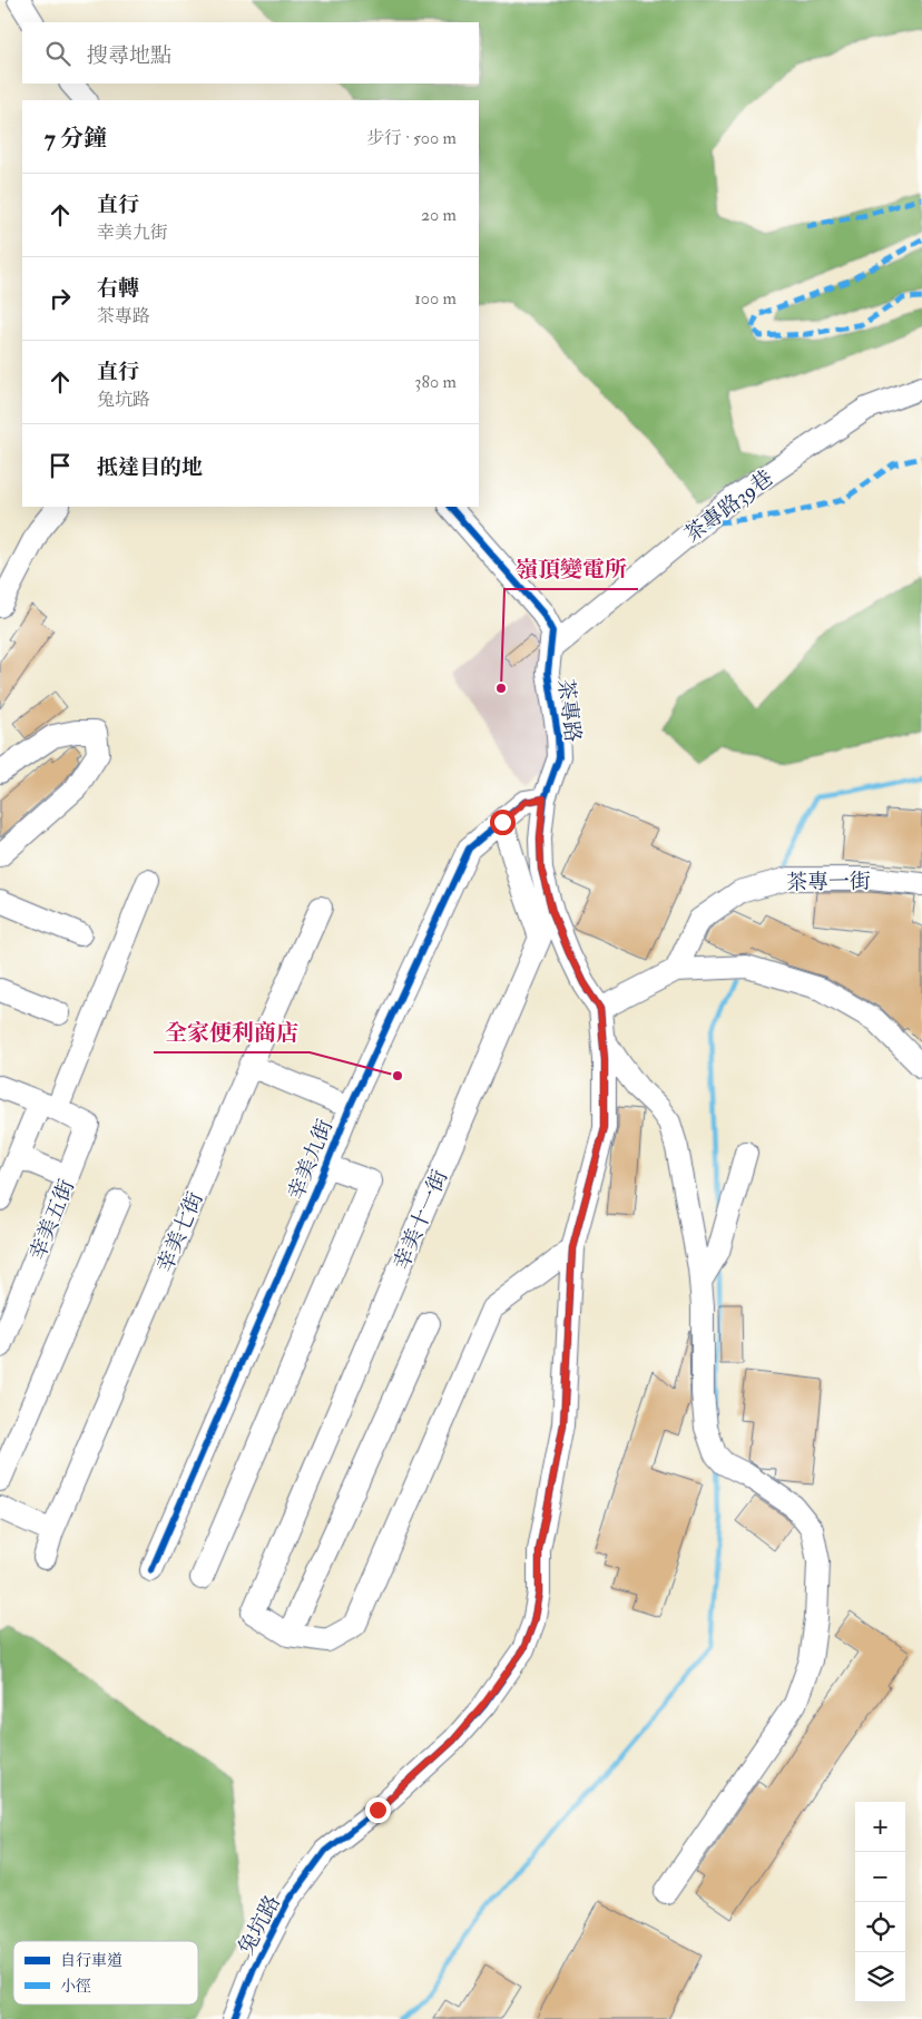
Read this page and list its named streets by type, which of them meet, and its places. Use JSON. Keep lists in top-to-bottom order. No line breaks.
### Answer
{"streets":{"street":["茶專路39巷","茶專路","茶專一街","幸美九街","幸美五街","幸美十一街","幸美七街","兔坑路"]},"crossings":[["茶專路39巷","茶專路"],["茶專路","幸美九街"],["茶專路","兔坑路"],["幸美九街","幸美十一街"]],"places":["嶺頂變電所","全家便利商店"],"legend":["自行車道","小徑"],"page":{"search":"搜尋地點","heading":["7 分鐘","步行 · 500 m"],"list":[["直行","幸美九街","20 m"],["右轉","茶專路","100 m"],["直行","兔坑路","380 m"],"抵達目的地"],"map_buttons":["+","−"]}}
